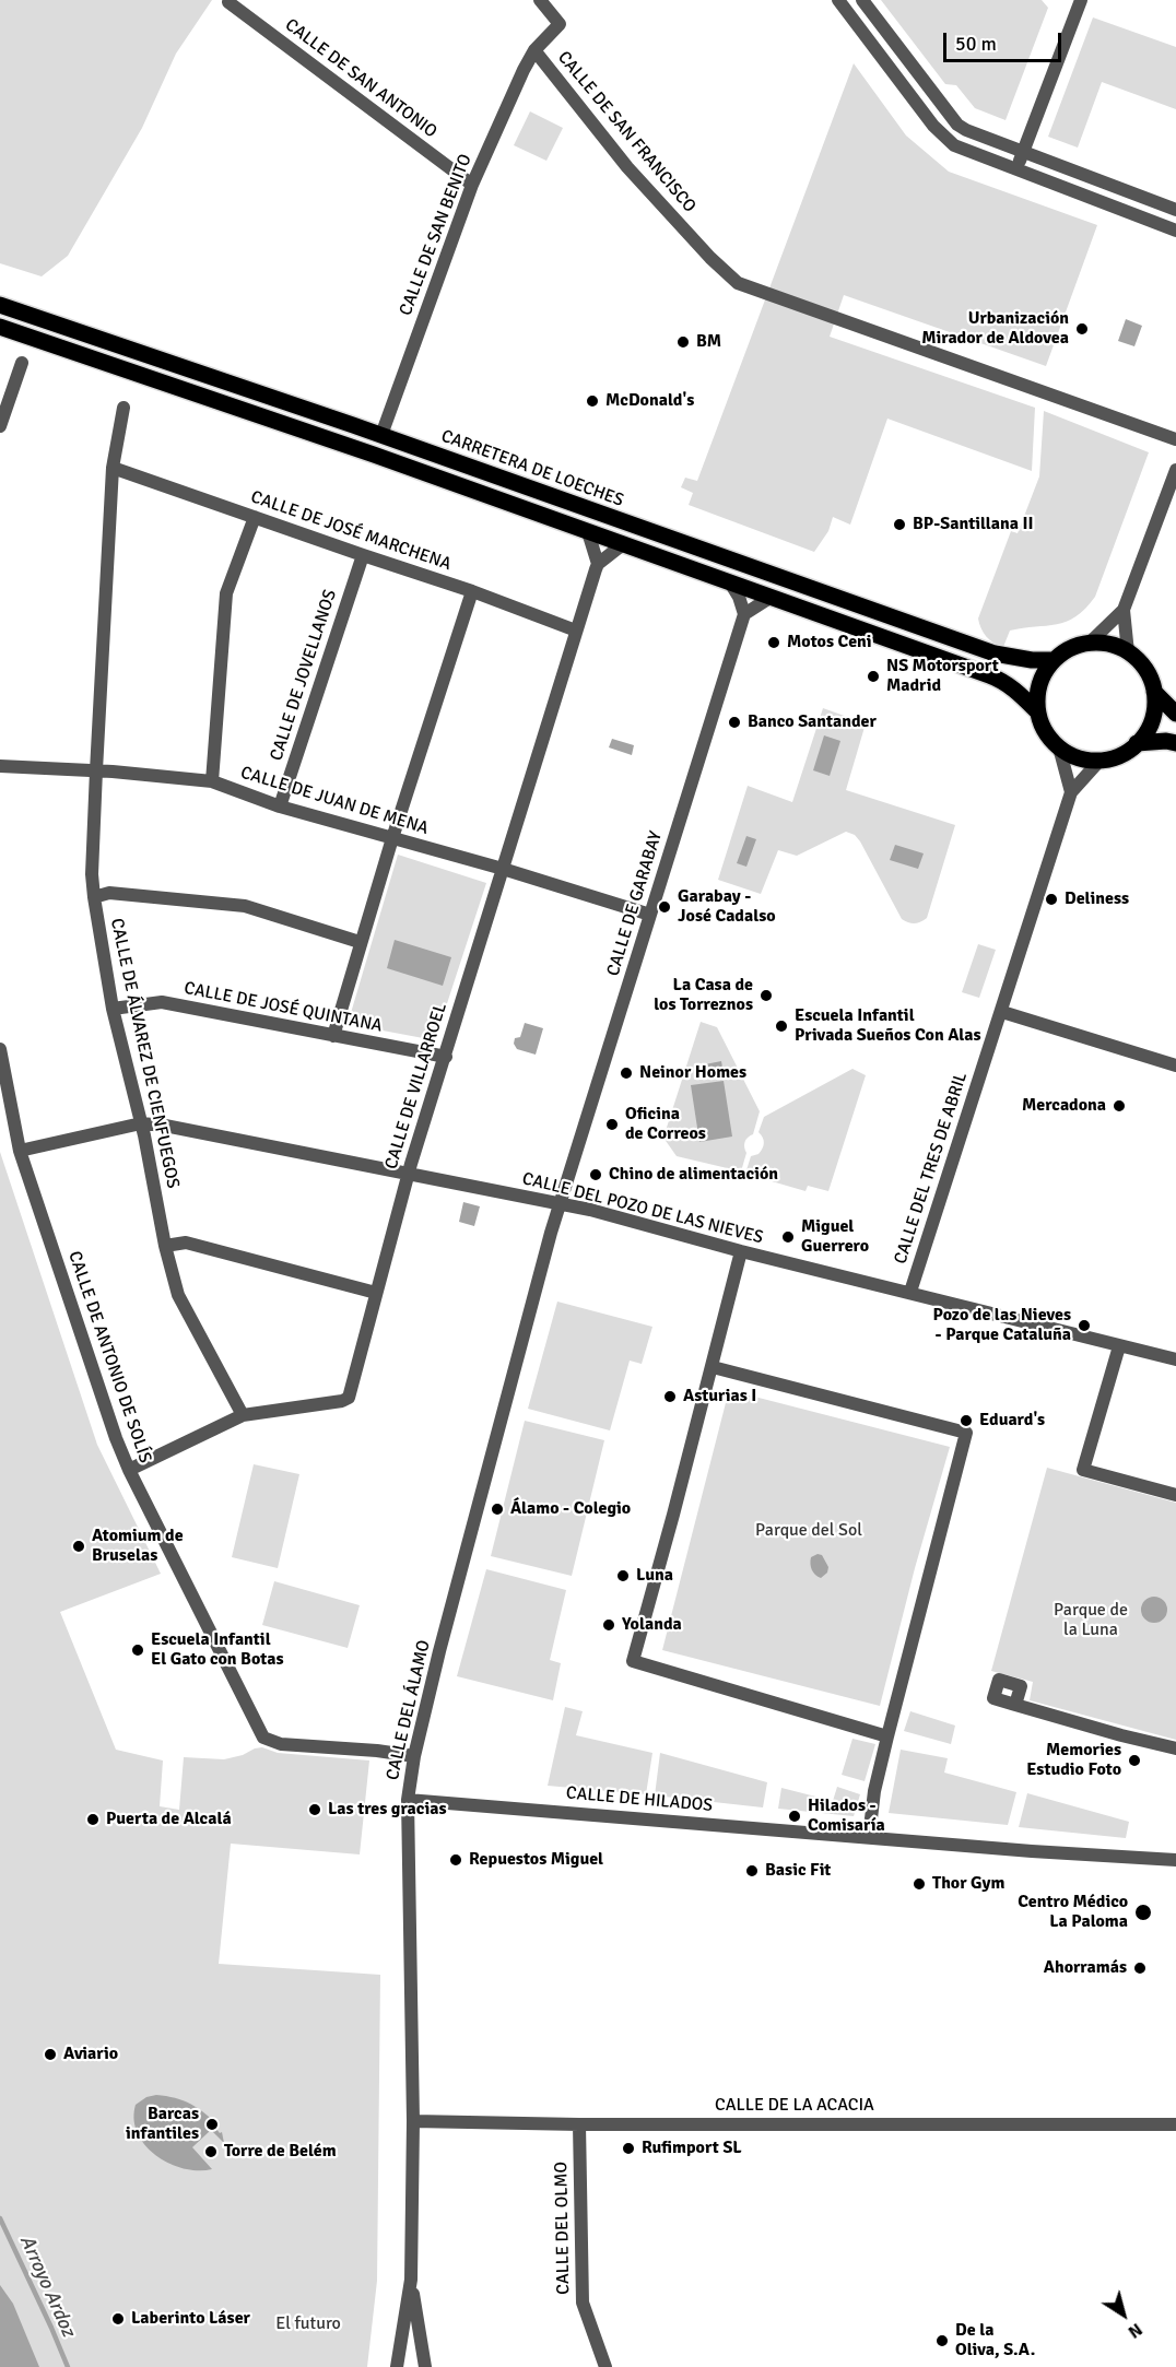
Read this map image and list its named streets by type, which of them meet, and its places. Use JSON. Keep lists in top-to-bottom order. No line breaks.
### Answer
{"streets":{"main road":["CARRETERA DE LOECHES"],"street":["CALLE DE SAN ANTONIO","CALLE DE SAN FRANCISCO","CALLE DE SAN BENITO","CALLE DE JOSÉ MARCHENA","CALLE DE JOVELLANOS","CALLE DE JUAN DE MENA","CALLE DE GARABAY","CALLE DE JOSÉ QUINTANA","CALLE DE ÁLVAREZ DE CIENFUEGOS","CALLE DE VILLARROEL","CALLE DEL TRES DE ABRIL","CALLE DEL POZO DE LAS NIEVES","CALLE DE ANTONIO DE SOLÍS","CALLE DEL ÁLAMO","CALLE DE HILADOS","CALLE DE LA ACACIA","CALLE DEL OLMO"]},"crossings":[["CALLE DE SAN ANTONIO","CALLE DE SAN BENITO"],["CALLE DE SAN FRANCISCO","CALLE DE SAN BENITO"],["CALLE DE SAN BENITO","CARRETERA DE LOECHES"],["CARRETERA DE LOECHES","CALLE DEL TRES DE ABRIL"],["CALLE DE JOSÉ MARCHENA","CALLE DE JOVELLANOS"],["CALLE DE JOSÉ MARCHENA","CALLE DE ÁLVAREZ DE CIENFUEGOS"],["CALLE DE JOSÉ MARCHENA","CALLE DE VILLARROEL"],["CALLE DE JOVELLANOS","CALLE DE JUAN DE MENA"],["CALLE DE JUAN DE MENA","CALLE DE GARABAY"],["CALLE DE JUAN DE MENA","CALLE DE ÁLVAREZ DE CIENFUEGOS"],["CALLE DE JUAN DE MENA","CALLE DE VILLARROEL"],["CALLE DE GARABAY","CALLE DEL POZO DE LAS NIEVES"],["CALLE DE GARABAY","CALLE DEL ÁLAMO"],["CALLE DE JOSÉ QUINTANA","CALLE DE ÁLVAREZ DE CIENFUEGOS"],["CALLE DE JOSÉ QUINTANA","CALLE DE VILLARROEL"],["CALLE DE ÁLVAREZ DE CIENFUEGOS","CALLE DE VILLARROEL"],["CALLE DE ÁLVAREZ DE CIENFUEGOS","CALLE DEL POZO DE LAS NIEVES"],["CALLE DE VILLARROEL","CALLE DEL POZO DE LAS NIEVES"],["CALLE DE VILLARROEL","CALLE DE ANTONIO DE SOLÍS"],["CALLE DEL TRES DE ABRIL","CALLE DEL POZO DE LAS NIEVES"],["CALLE DEL POZO DE LAS NIEVES","CALLE DE ANTONIO DE SOLÍS"],["CALLE DEL POZO DE LAS NIEVES","CALLE DEL ÁLAMO"],["CALLE DE ANTONIO DE SOLÍS","CALLE DEL ÁLAMO"],["CALLE DEL ÁLAMO","CALLE DE HILADOS"],["CALLE DEL ÁLAMO","CALLE DE LA ACACIA"],["CALLE DE LA ACACIA","CALLE DEL OLMO"]],"water":["Arroyo Ardoz"],"parks":["Parque del Sol","Parque de la Luna","El futuro"],"places":["Urbanización Mirador de Aldovea","BM","McDonald's","BP-Santillana II","Motos Ceni","NS Motorsport Madrid","Banco Santander","Deliness","Garabay - José Cadalso","La Casa de los Torreznos","Escuela Infantil Privada Sueños Con Alas","Neinor Homes","Mercadona","Oficina de Correos","Chino de alimentación","Miguel Guerrero","Pozo de las Nieves - Parque Cataluña","Asturias I","Eduard's","Álamo - Colegio","Atomium de Bruselas","Luna","Yolanda","Escuela Infantil El Gato con Botas","Memories Estudio Foto","Las tres gracias","Hilados - Comisaría","Puerta de Alcalá","Repuestos Miguel","Basic Fit","Thor Gym","Centro Médico La Paloma","Ahorramás","Aviario","Barcas infantiles","Rufimport SL","Torre de Belém","Laberinto Láser","De la Oliva, S.A."],"scale_bar":"50 m","north":"bottom right"}
